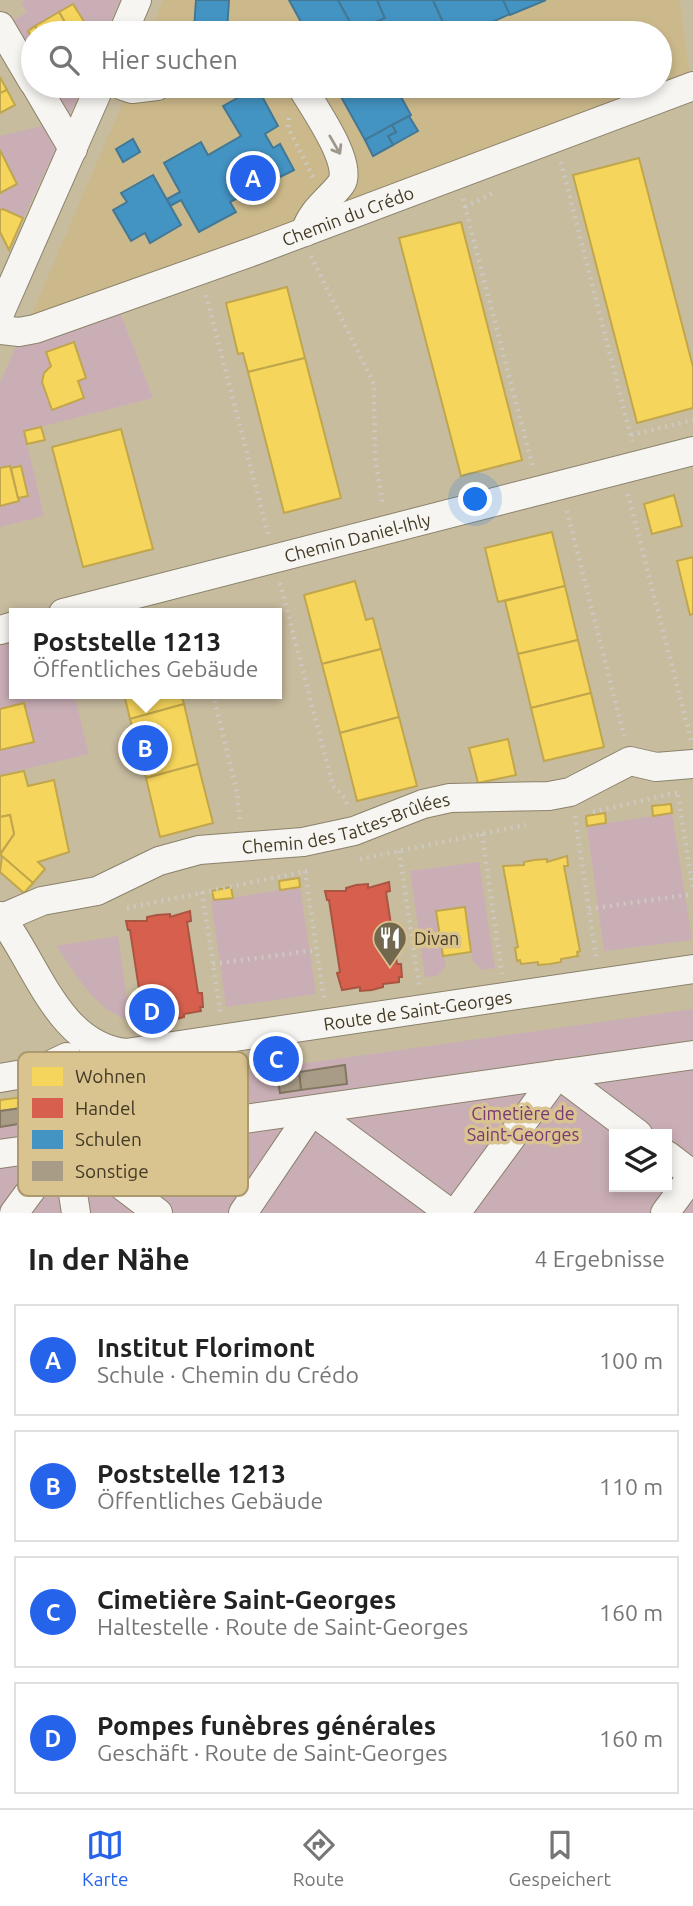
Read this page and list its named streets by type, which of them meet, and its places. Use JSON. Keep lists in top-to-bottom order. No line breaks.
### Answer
{"streets":{"street":["Chemin du Crédo","Chemin Daniel-Ihly","Chemin des Tattes-Brûlées","Route de Saint-Georges"]},"crossings":[["Chemin des Tattes-Brûlées","Route de Saint-Georges"]],"parks":["Cimetière de Saint-Georges"],"places":{"restaurant":["Divan"]},"legend":["Wohnen","Handel","Schulen","Sonstige"],"page":{"search":"Hier suchen","pins":["A","B","D","C"],"popup":["Poststelle 1213","Öffentliches Gebäude"],"heading":["In der Nähe","4 Ergebnisse"],"list":[{"mark":"A","name":"Institut Florimont","note":"Schule · Chemin du Crédo","value":"100 m"},{"mark":"B","name":"Poststelle 1213","note":"Öffentliches Gebäude","value":"110 m"},{"mark":"C","name":"Cimetière Saint-Georges","note":"Haltestelle · Route de Saint-Georges","value":"160 m"},{"mark":"D","name":"Pompes funèbres générales","note":"Geschäft · Route de Saint-Georges","value":"160 m"}],"nav":["Karte","Route","Gespeichert"]}}
